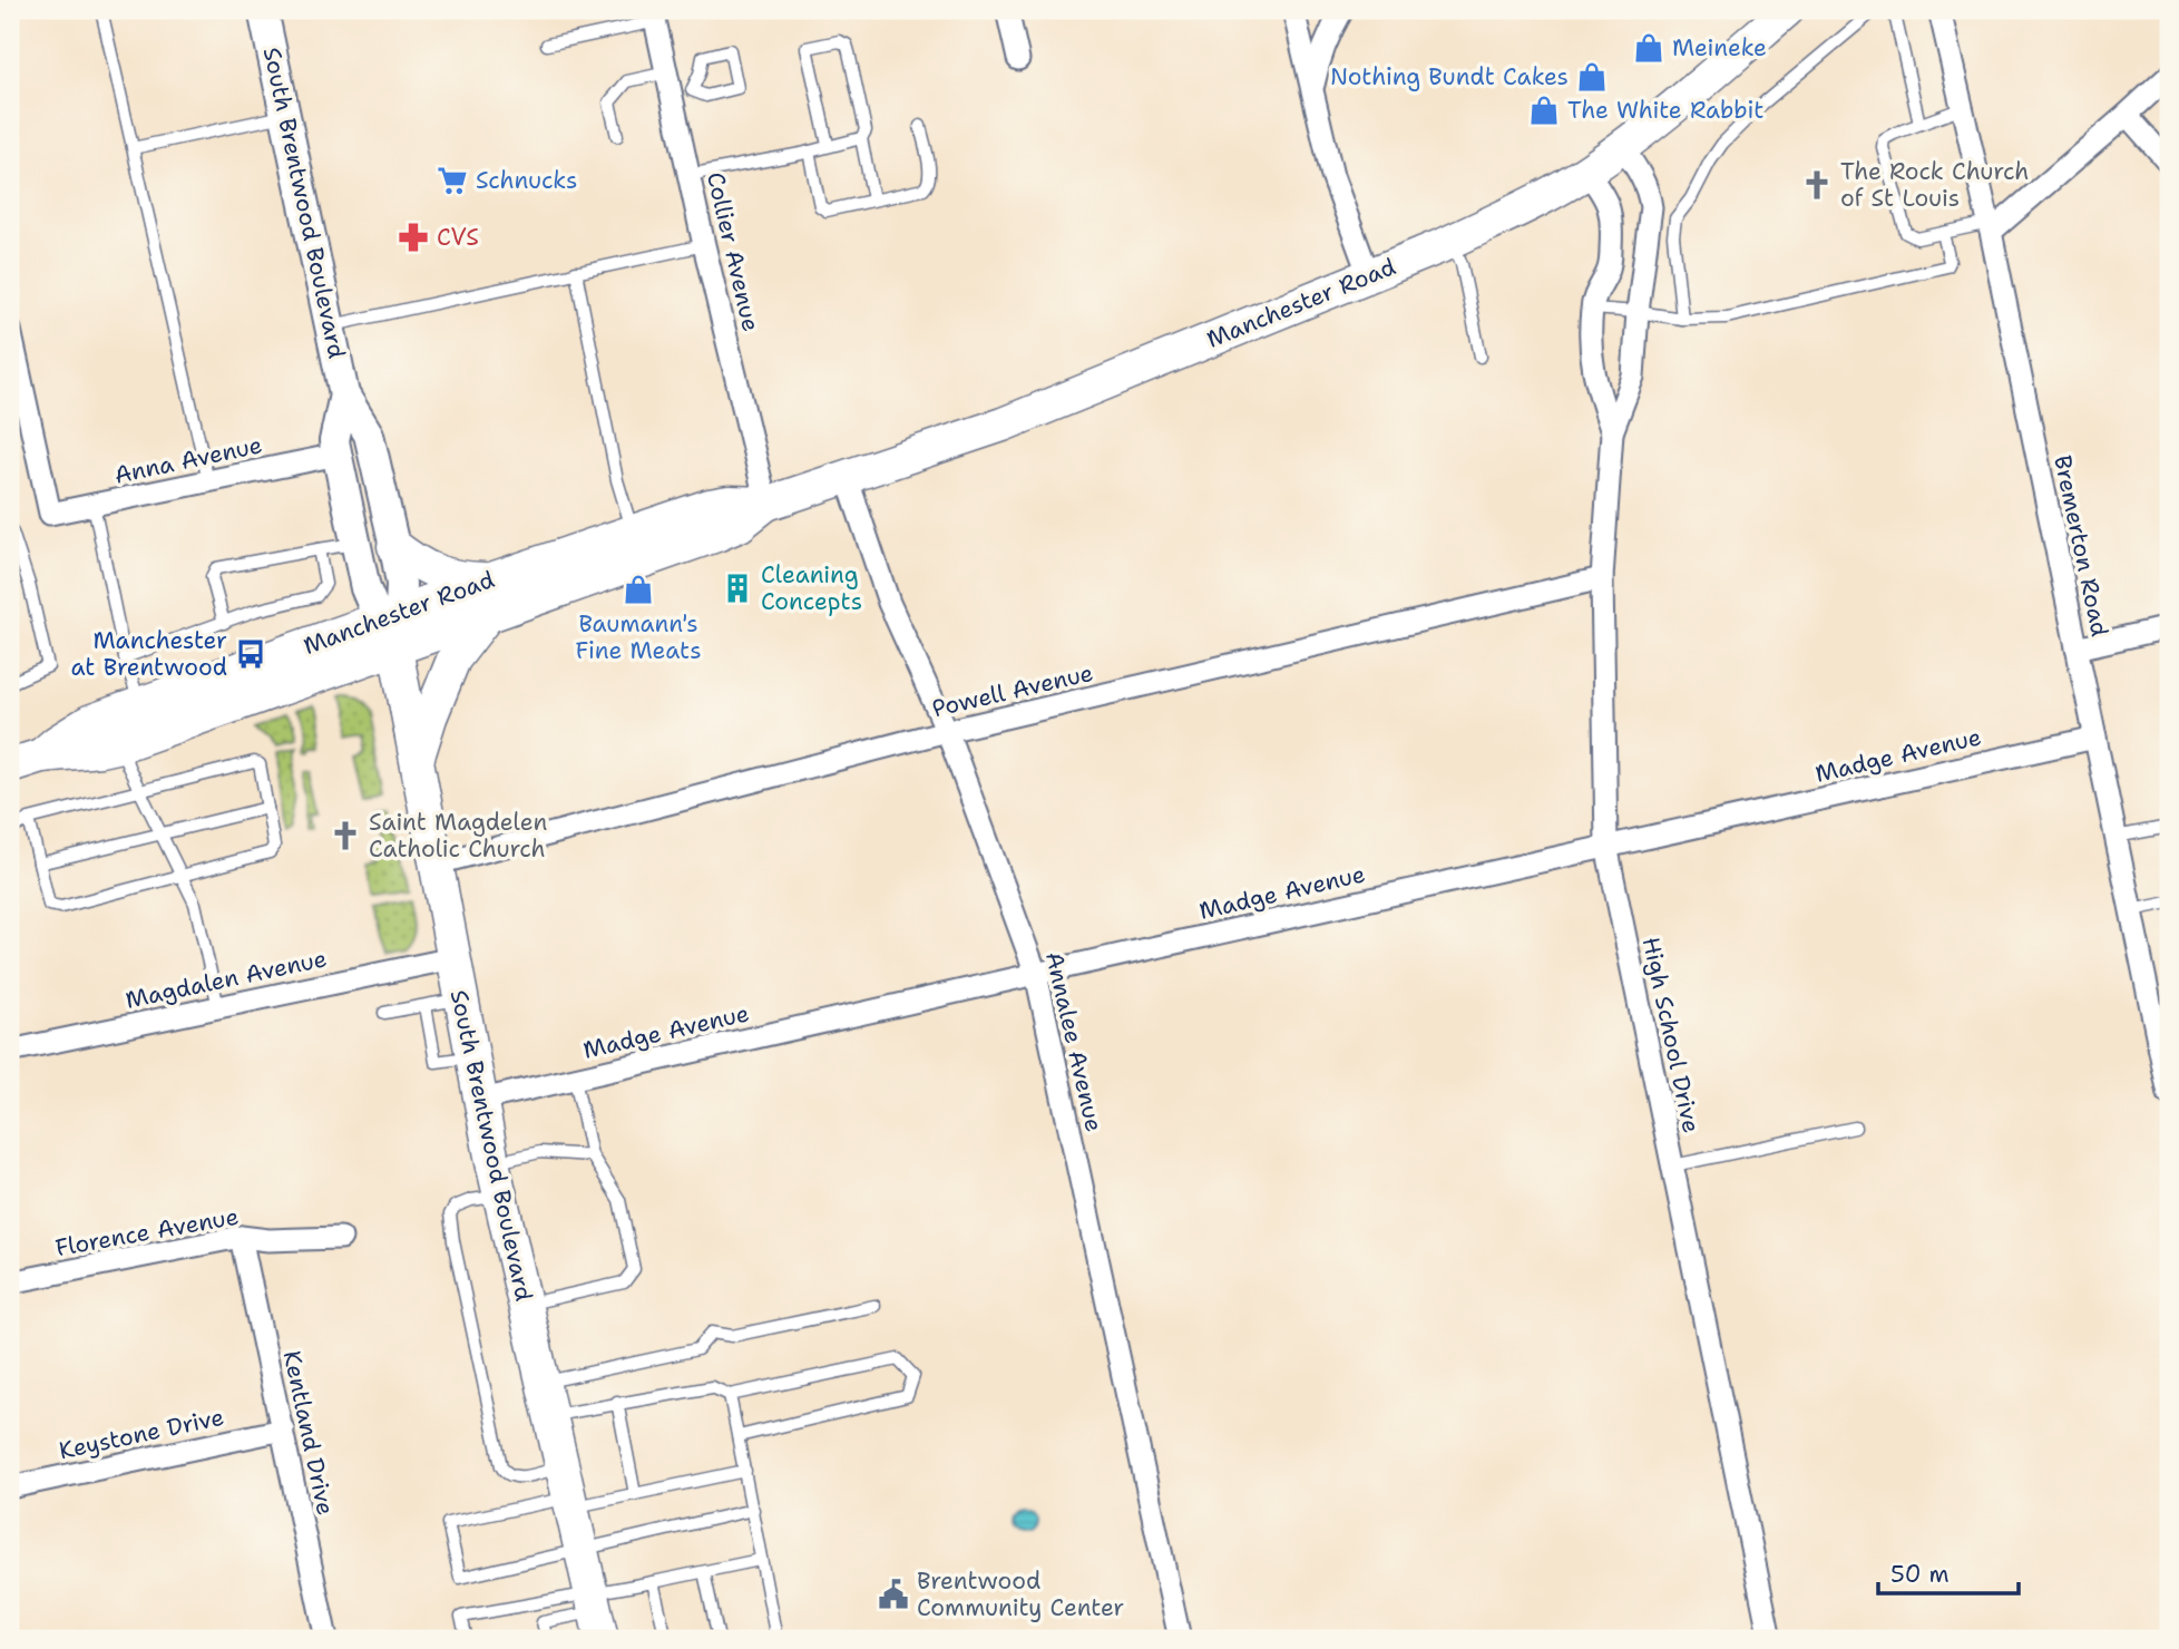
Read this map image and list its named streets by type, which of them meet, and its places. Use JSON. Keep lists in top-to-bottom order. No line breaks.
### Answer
{"streets":{"main road":["South Brentwood Boulevard","Manchester Road"],"street":["Collier Avenue","Anna Avenue","Bremerton Road","Powell Avenue","Madge Avenue","Magdalen Avenue","High School Drive","Annalee Avenue","Florence Avenue","Kentland Drive","Keystone Drive"]},"crossings":[["South Brentwood Boulevard","Manchester Road"],["South Brentwood Boulevard","Anna Avenue"],["South Brentwood Boulevard","Powell Avenue"],["South Brentwood Boulevard","Madge Avenue"],["South Brentwood Boulevard","Magdalen Avenue"],["Collier Avenue","Manchester Road"],["Manchester Road","High School Drive"],["Manchester Road","Annalee Avenue"],["Bremerton Road","Madge Avenue"],["Powell Avenue","High School Drive"],["Powell Avenue","Annalee Avenue"],["Madge Avenue","High School Drive"],["Madge Avenue","Annalee Avenue"],["Florence Avenue","Kentland Drive"],["Kentland Drive","Keystone Drive"]],"places":{"shop":["Meineke","Nothing Bundt Cakes","The White Rabbit","Baumann's Fine Meats"],"supermarket":["Schnucks"],"church":["The Rock Church of St Louis","Saint Magdelen Catholic Church"],"pharmacy":["CVS"],"building":["Cleaning Concepts"],"bus stop":["Manchester at Brentwood"],"public building":["Brentwood Community Center"]},"scale_bar":"50 m"}
